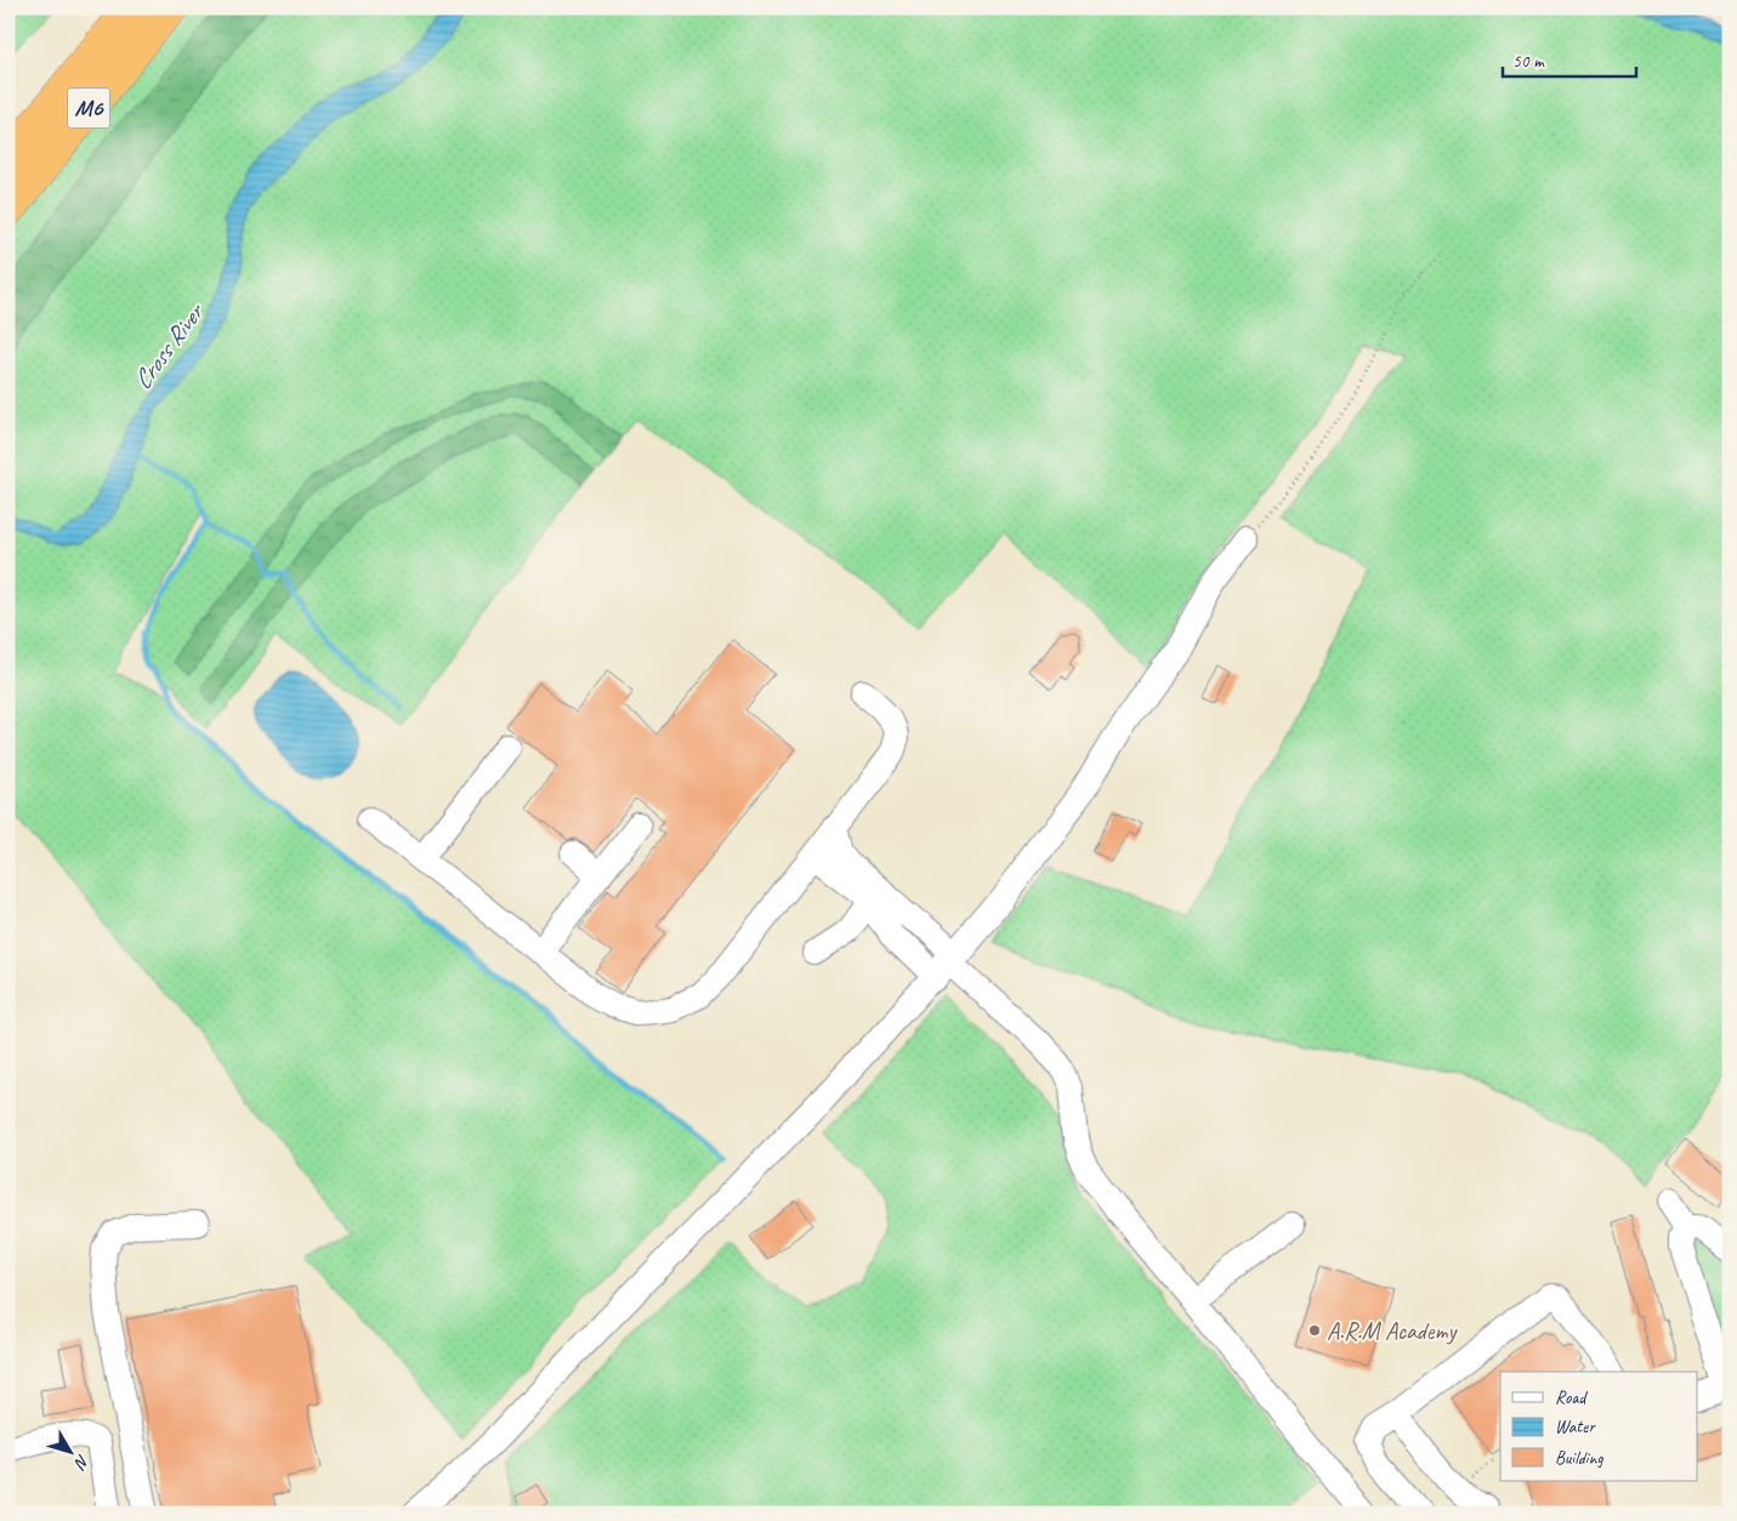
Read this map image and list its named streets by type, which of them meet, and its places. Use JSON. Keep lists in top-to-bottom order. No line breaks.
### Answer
{"streets":{"highway":["M6"]},"water":["Cross River"],"places":["A.R.M Academy"],"legend":["Road","Water","Building"],"scale_bar":"50 m","north":"bottom right"}
